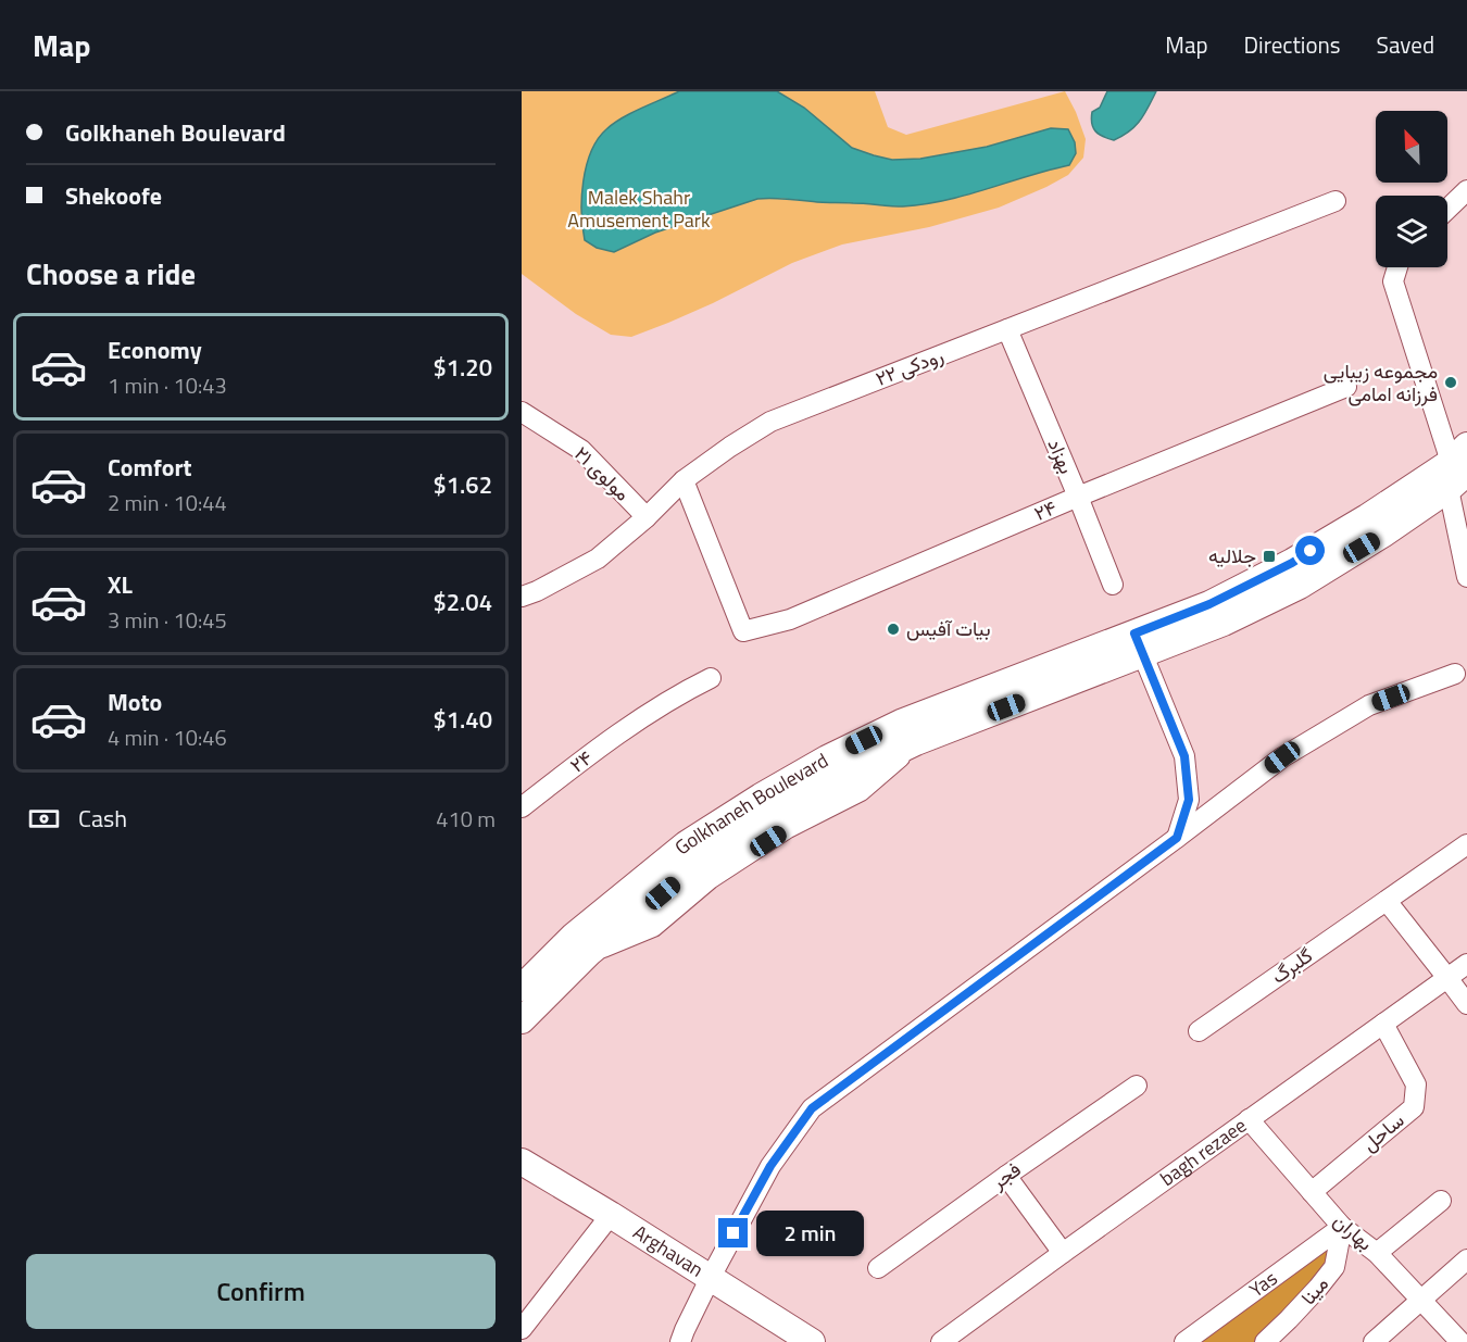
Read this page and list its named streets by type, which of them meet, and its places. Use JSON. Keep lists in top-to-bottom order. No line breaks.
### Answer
{"streets":{"main road":["Golkhaneh Boulevard","Arghavan"],"street":["رودکی ۲۲","بهزاد","مولوی ۲۱","۲۴","گلبرگ","ساحل","bagh rezaee","فجر","بهاران","Yas","مینا"]},"crossings":[["رودکی ۲۲","بهزاد"],["رودکی ۲۲","مولوی ۲۱"],["رودکی ۲۲","۲۴"],["بهزاد","۲۴"],["ساحل","bagh rezaee"],["ساحل","بهاران"],["bagh rezaee","بهاران"],["بهاران","Yas"],["بهاران","مینا"],["Yas","مینا"]],"parks":["Malek Shahr Amusement Park"],"places":{"other":["مجموعه زیبایی فرزانه امامی","بیات آفیس"],"transit":["جلالیه"]},"north":"top left","page":{"header":"Map","nav":["Map","Directions","Saved"],"banner":["Golkhaneh Boulevard","Shekoofe"],"heading":"Choose a ride","list":[{"name":"Economy","note":"1 min · 10:43","value":"$1.20"},{"name":"Comfort","note":"2 min · 10:44","value":"$1.62"},{"name":"XL","note":"3 min · 10:45","value":"$2.04"},{"name":"Moto","note":"4 min · 10:46","value":"$1.40"}],"pay":["Cash","410 m"],"bubble":"2 min","buttons":"Confirm"}}
